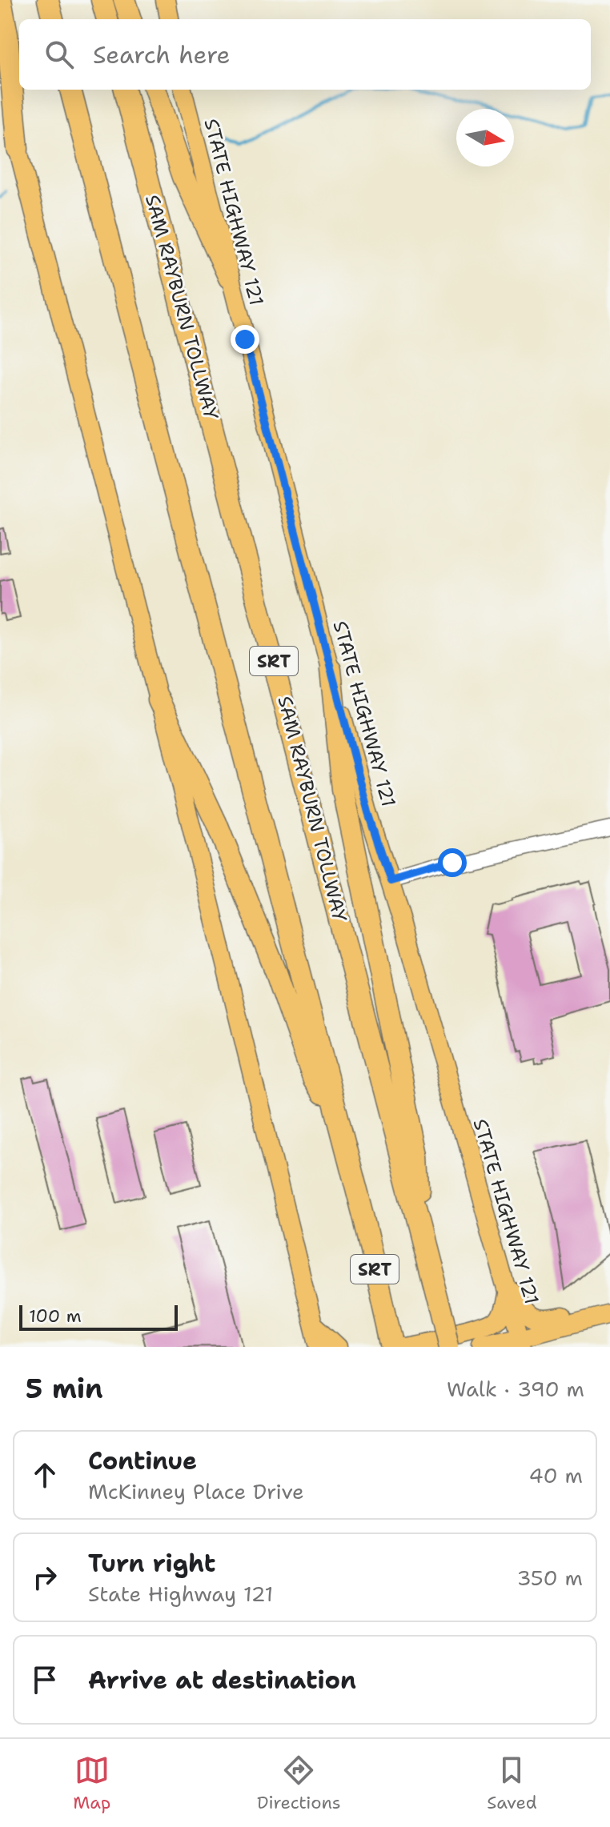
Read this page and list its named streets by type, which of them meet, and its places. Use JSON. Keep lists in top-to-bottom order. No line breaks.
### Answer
{"streets":{"highway":["SAM RAYBURN TOLLWAY","SRT"],"main road":["STATE HIGHWAY 121"]},"scale_bar":"100 m","north":"right","page":{"search":"Search here","scale":"100 m","heading":["5 min","Walk · 390 m"],"list":[["Continue","McKinney Place Drive","40 m"],["Turn right","State Highway 121","350 m"],"Arrive at destination"],"nav":["Map","Directions","Saved"]}}
